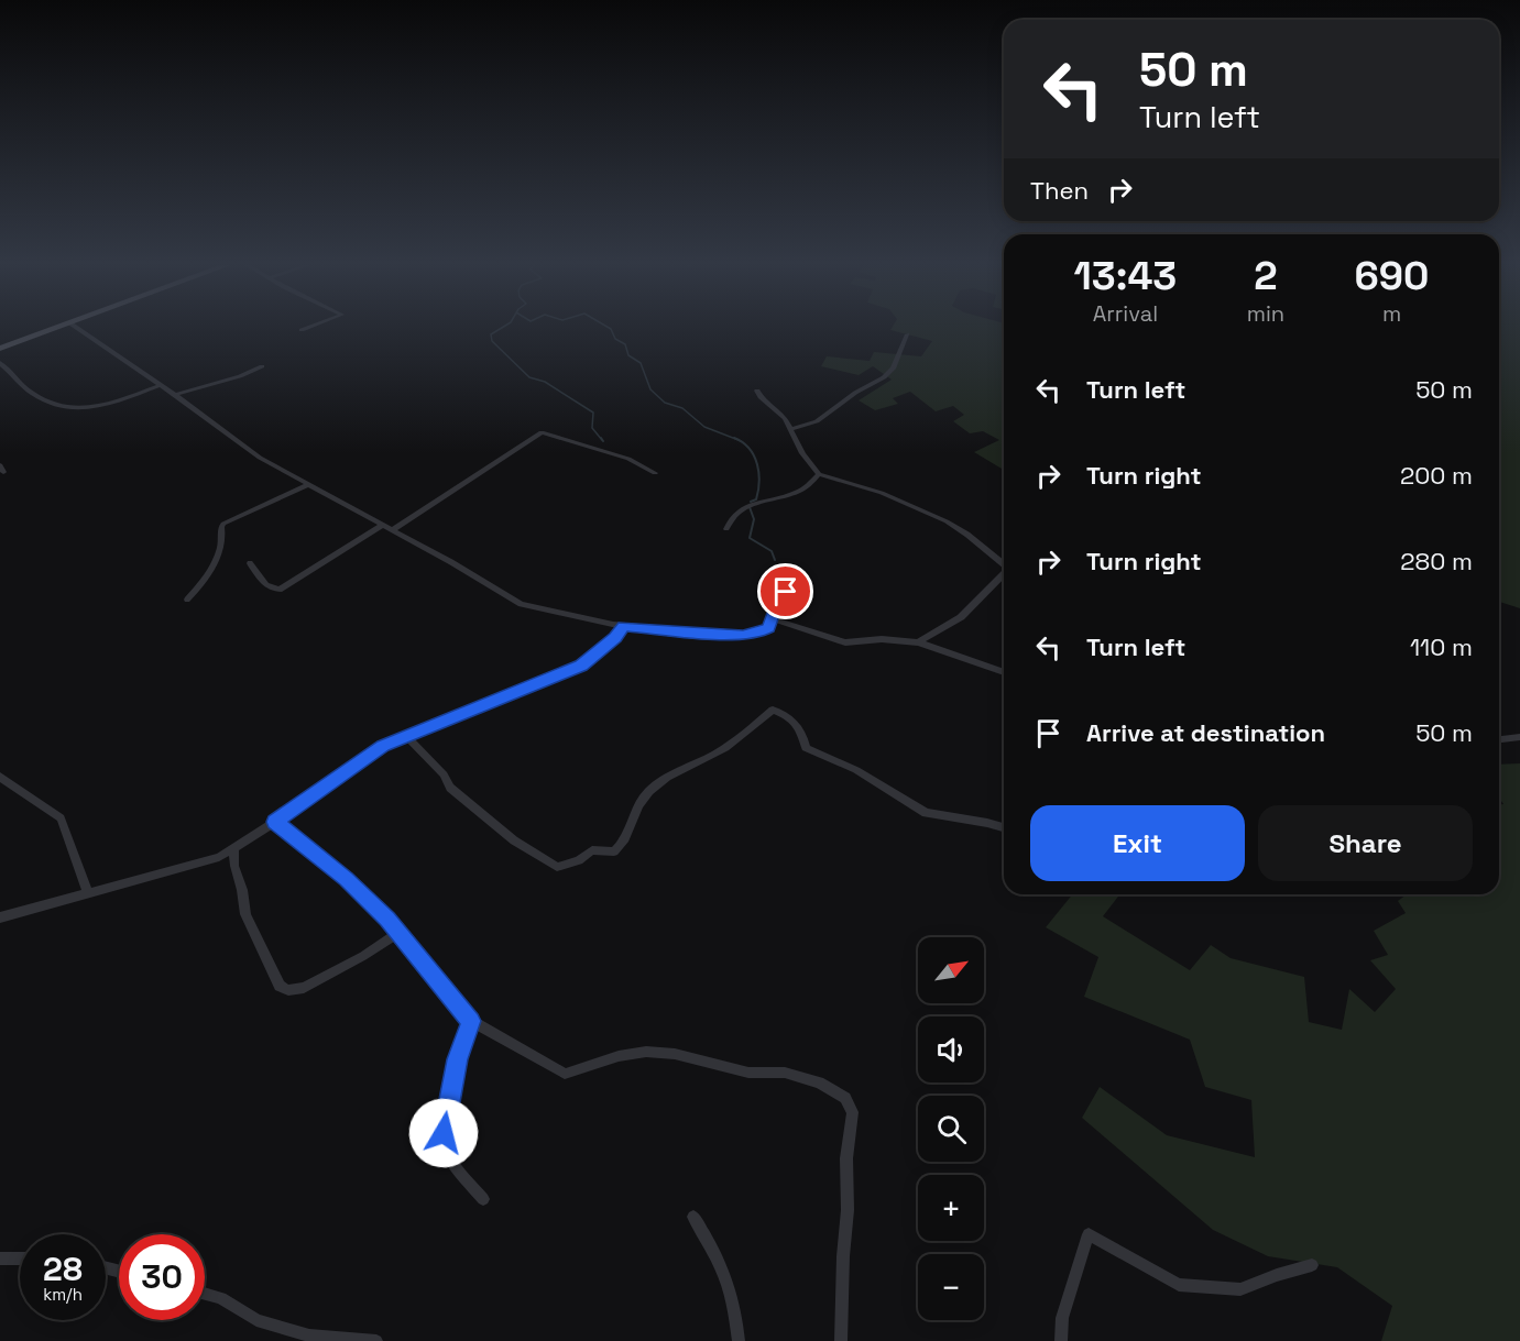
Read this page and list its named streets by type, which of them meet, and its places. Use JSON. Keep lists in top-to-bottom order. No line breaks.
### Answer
{"north":"top right","page":{"turn":["50 m","Turn left"],"then":"Then","eta":["13:43","Arrival","2","min","690","m"],"list":[{"name":"Turn left","value":"50 m"},{"name":"Turn right","value":"200 m"},{"name":"Turn right","value":"280 m"},{"name":"Turn left","value":"110 m"},{"name":"Arrive at destination","value":"50 m"}],"buttons":["Exit","Share"],"map_buttons":["+","−"],"speed":"28 km/h","limit":"30"}}
